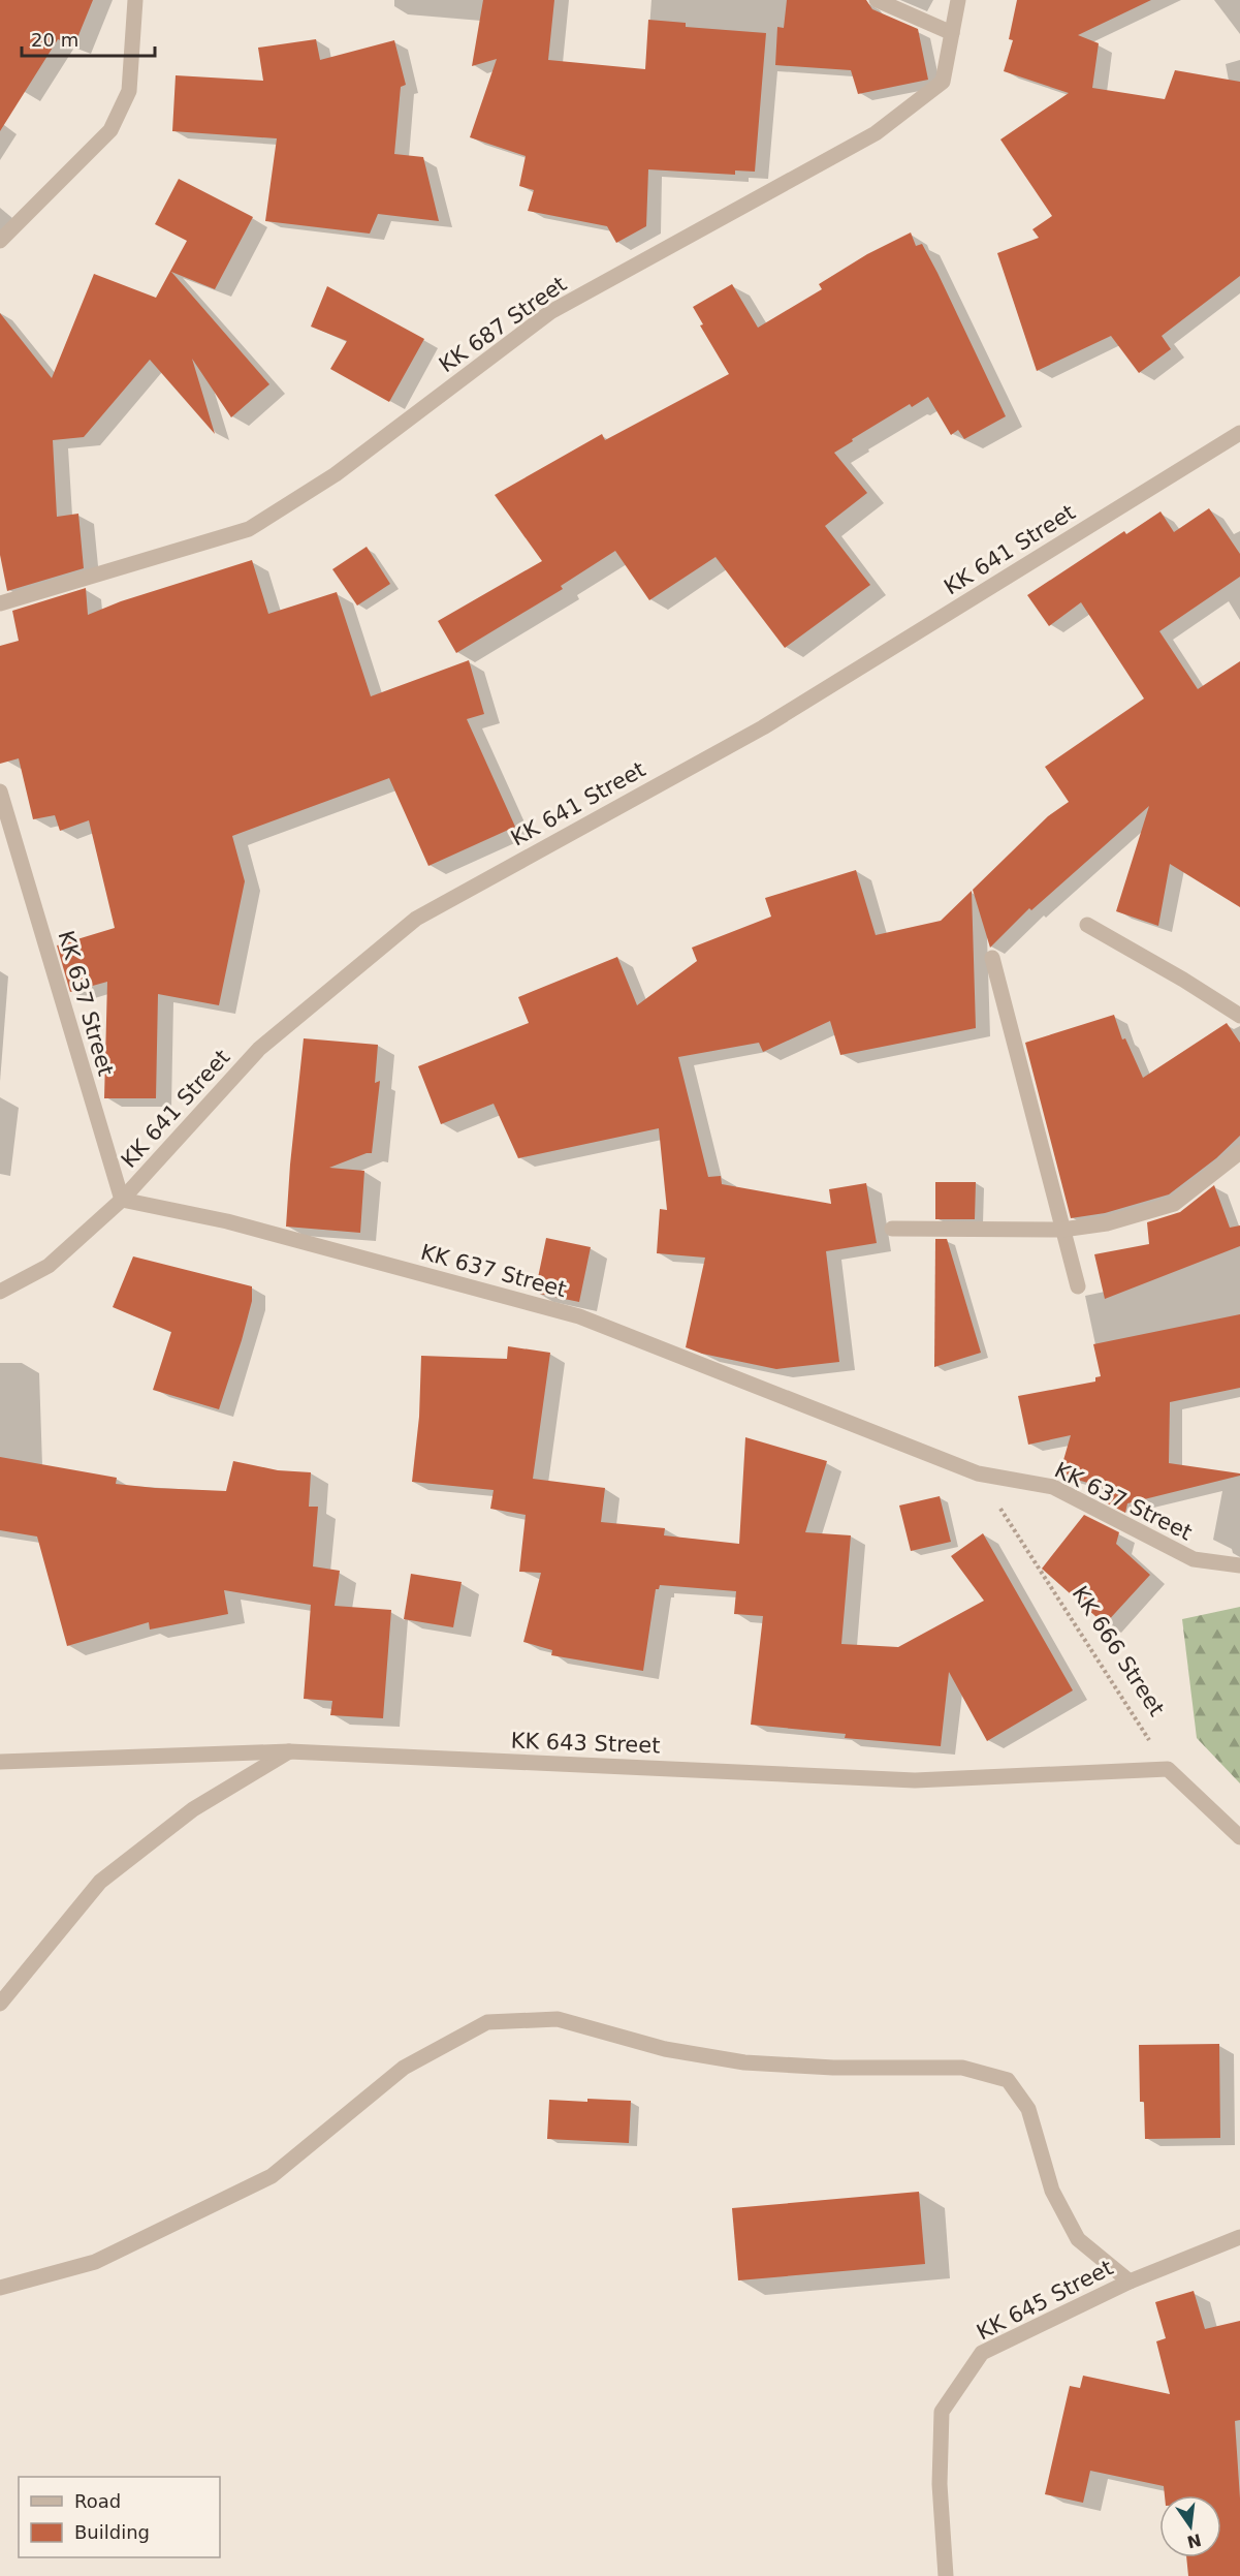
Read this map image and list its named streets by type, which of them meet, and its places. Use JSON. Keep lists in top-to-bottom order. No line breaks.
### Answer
{"streets":{"street":["KK 687 Street","KK 641 Street","KK 637 Street","KK 643 Street","KK 645 Street"],"path":["KK 666 Street"]},"crossings":[["KK 641 Street","KK 637 Street"],["KK 637 Street","KK 666 Street"],["KK 666 Street","KK 643 Street"]],"legend":["Road","Building"],"scale_bar":"20 m","north":"bottom"}
